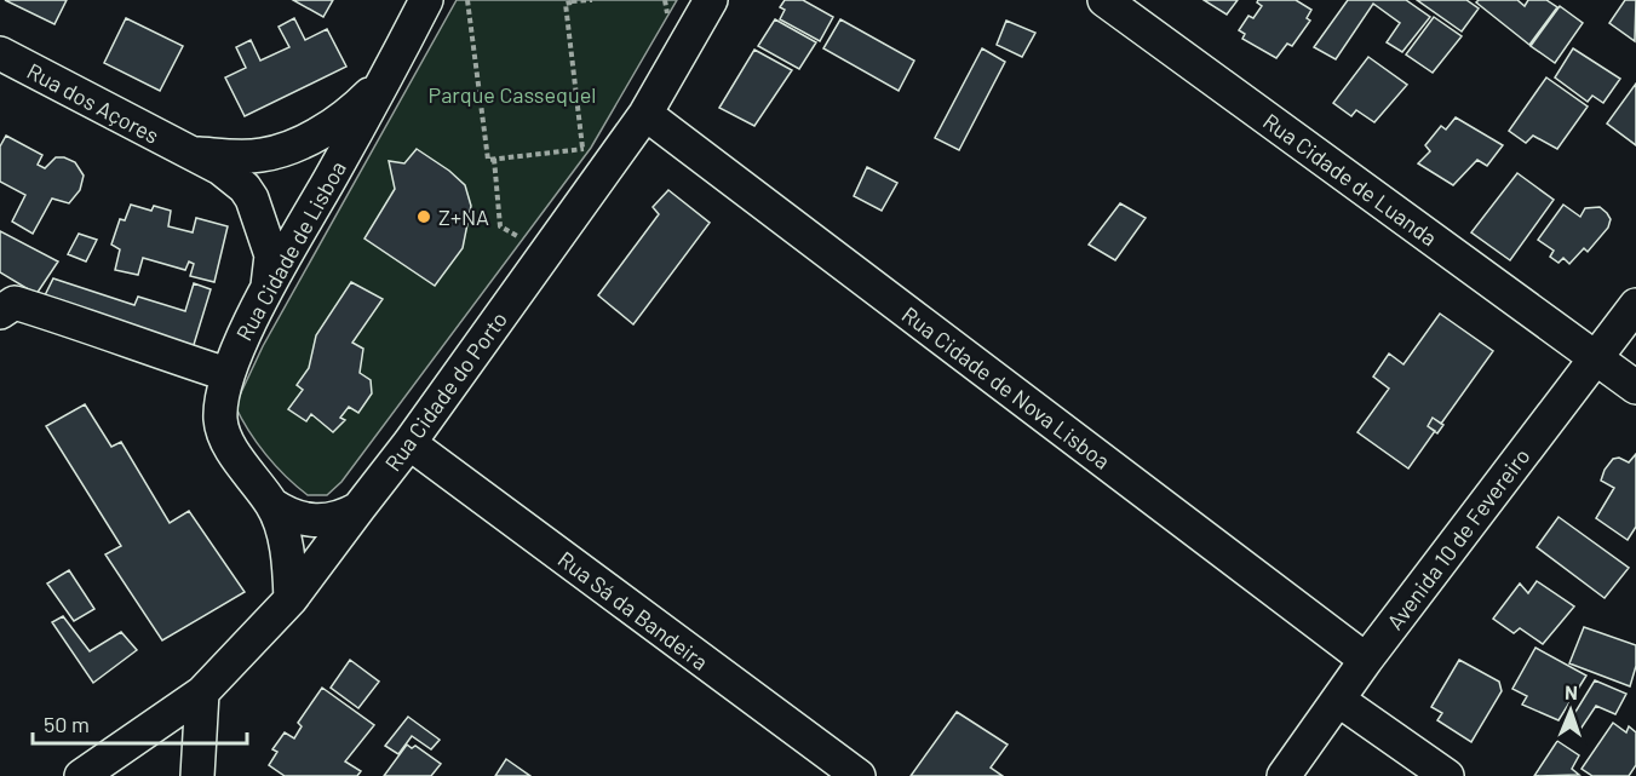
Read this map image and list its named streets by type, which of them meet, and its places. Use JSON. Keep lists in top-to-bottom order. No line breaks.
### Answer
{"streets":{"street":["Rua dos Açores","Rua Cidade de Luanda","Rua Cidade de Lisboa","Rua Cidade de Nova Lisboa","Rua Cidade do Porto","Avenida 10 de Fevereiro","Rua Sá da Bandeira"]},"crossings":[["Rua dos Açores","Rua Cidade de Lisboa"],["Rua Cidade de Luanda","Avenida 10 de Fevereiro"],["Rua Cidade de Lisboa","Rua Cidade do Porto"],["Rua Cidade de Nova Lisboa","Rua Cidade do Porto"],["Rua Cidade de Nova Lisboa","Avenida 10 de Fevereiro"],["Rua Cidade do Porto","Rua Sá da Bandeira"]],"parks":["Parque Cassequel"],"places":["Z+NA"],"scale_bar":"50 m","north":"top"}
